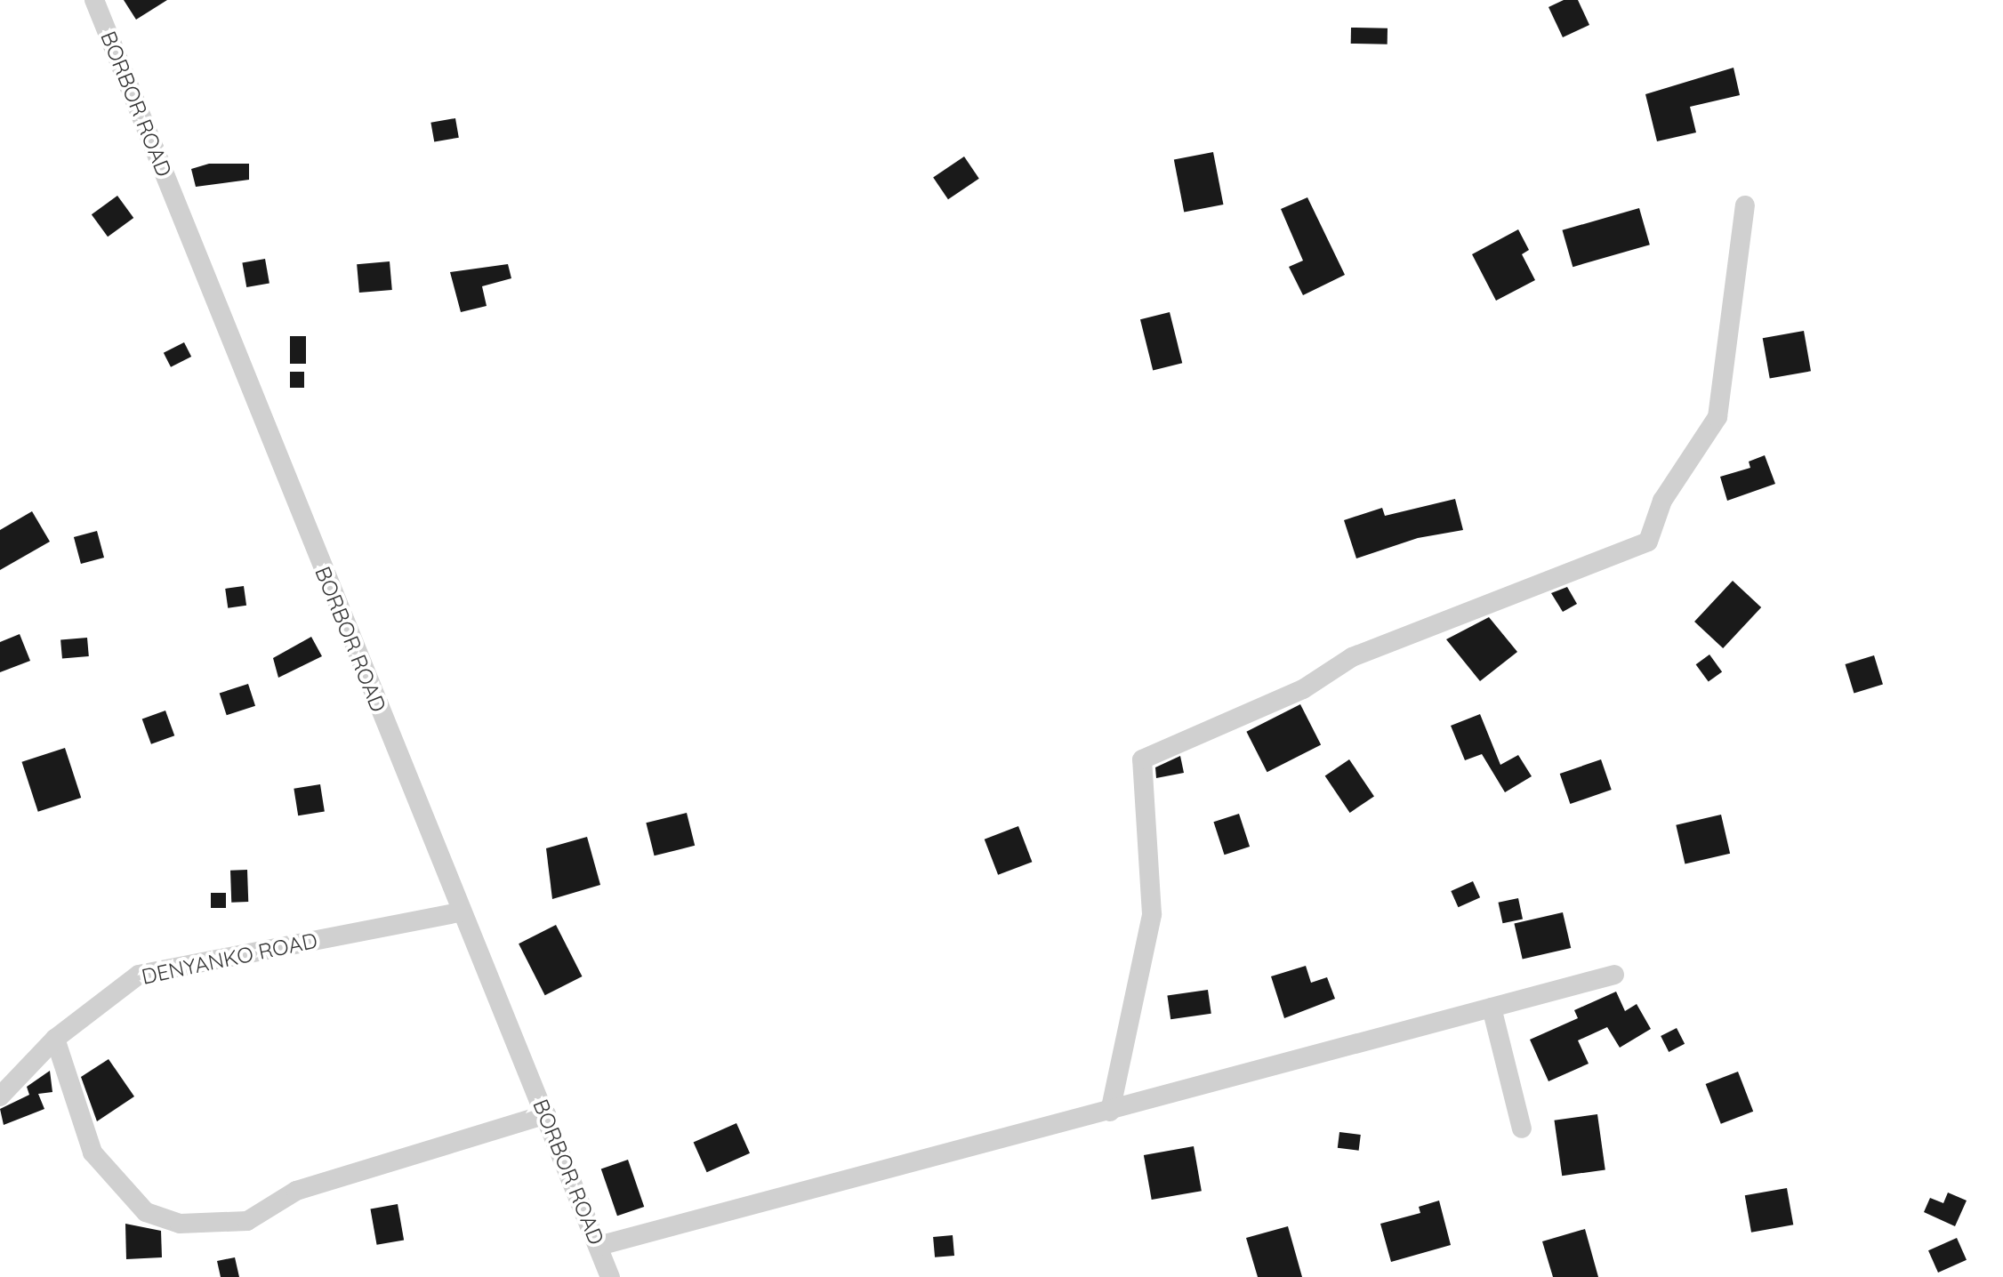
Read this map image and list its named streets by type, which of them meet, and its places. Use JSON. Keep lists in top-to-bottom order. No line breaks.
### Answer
{"streets":{"street":["BORBOR ROAD","DENYANKO ROAD"]},"crossings":[["BORBOR ROAD","DENYANKO ROAD"]]}
